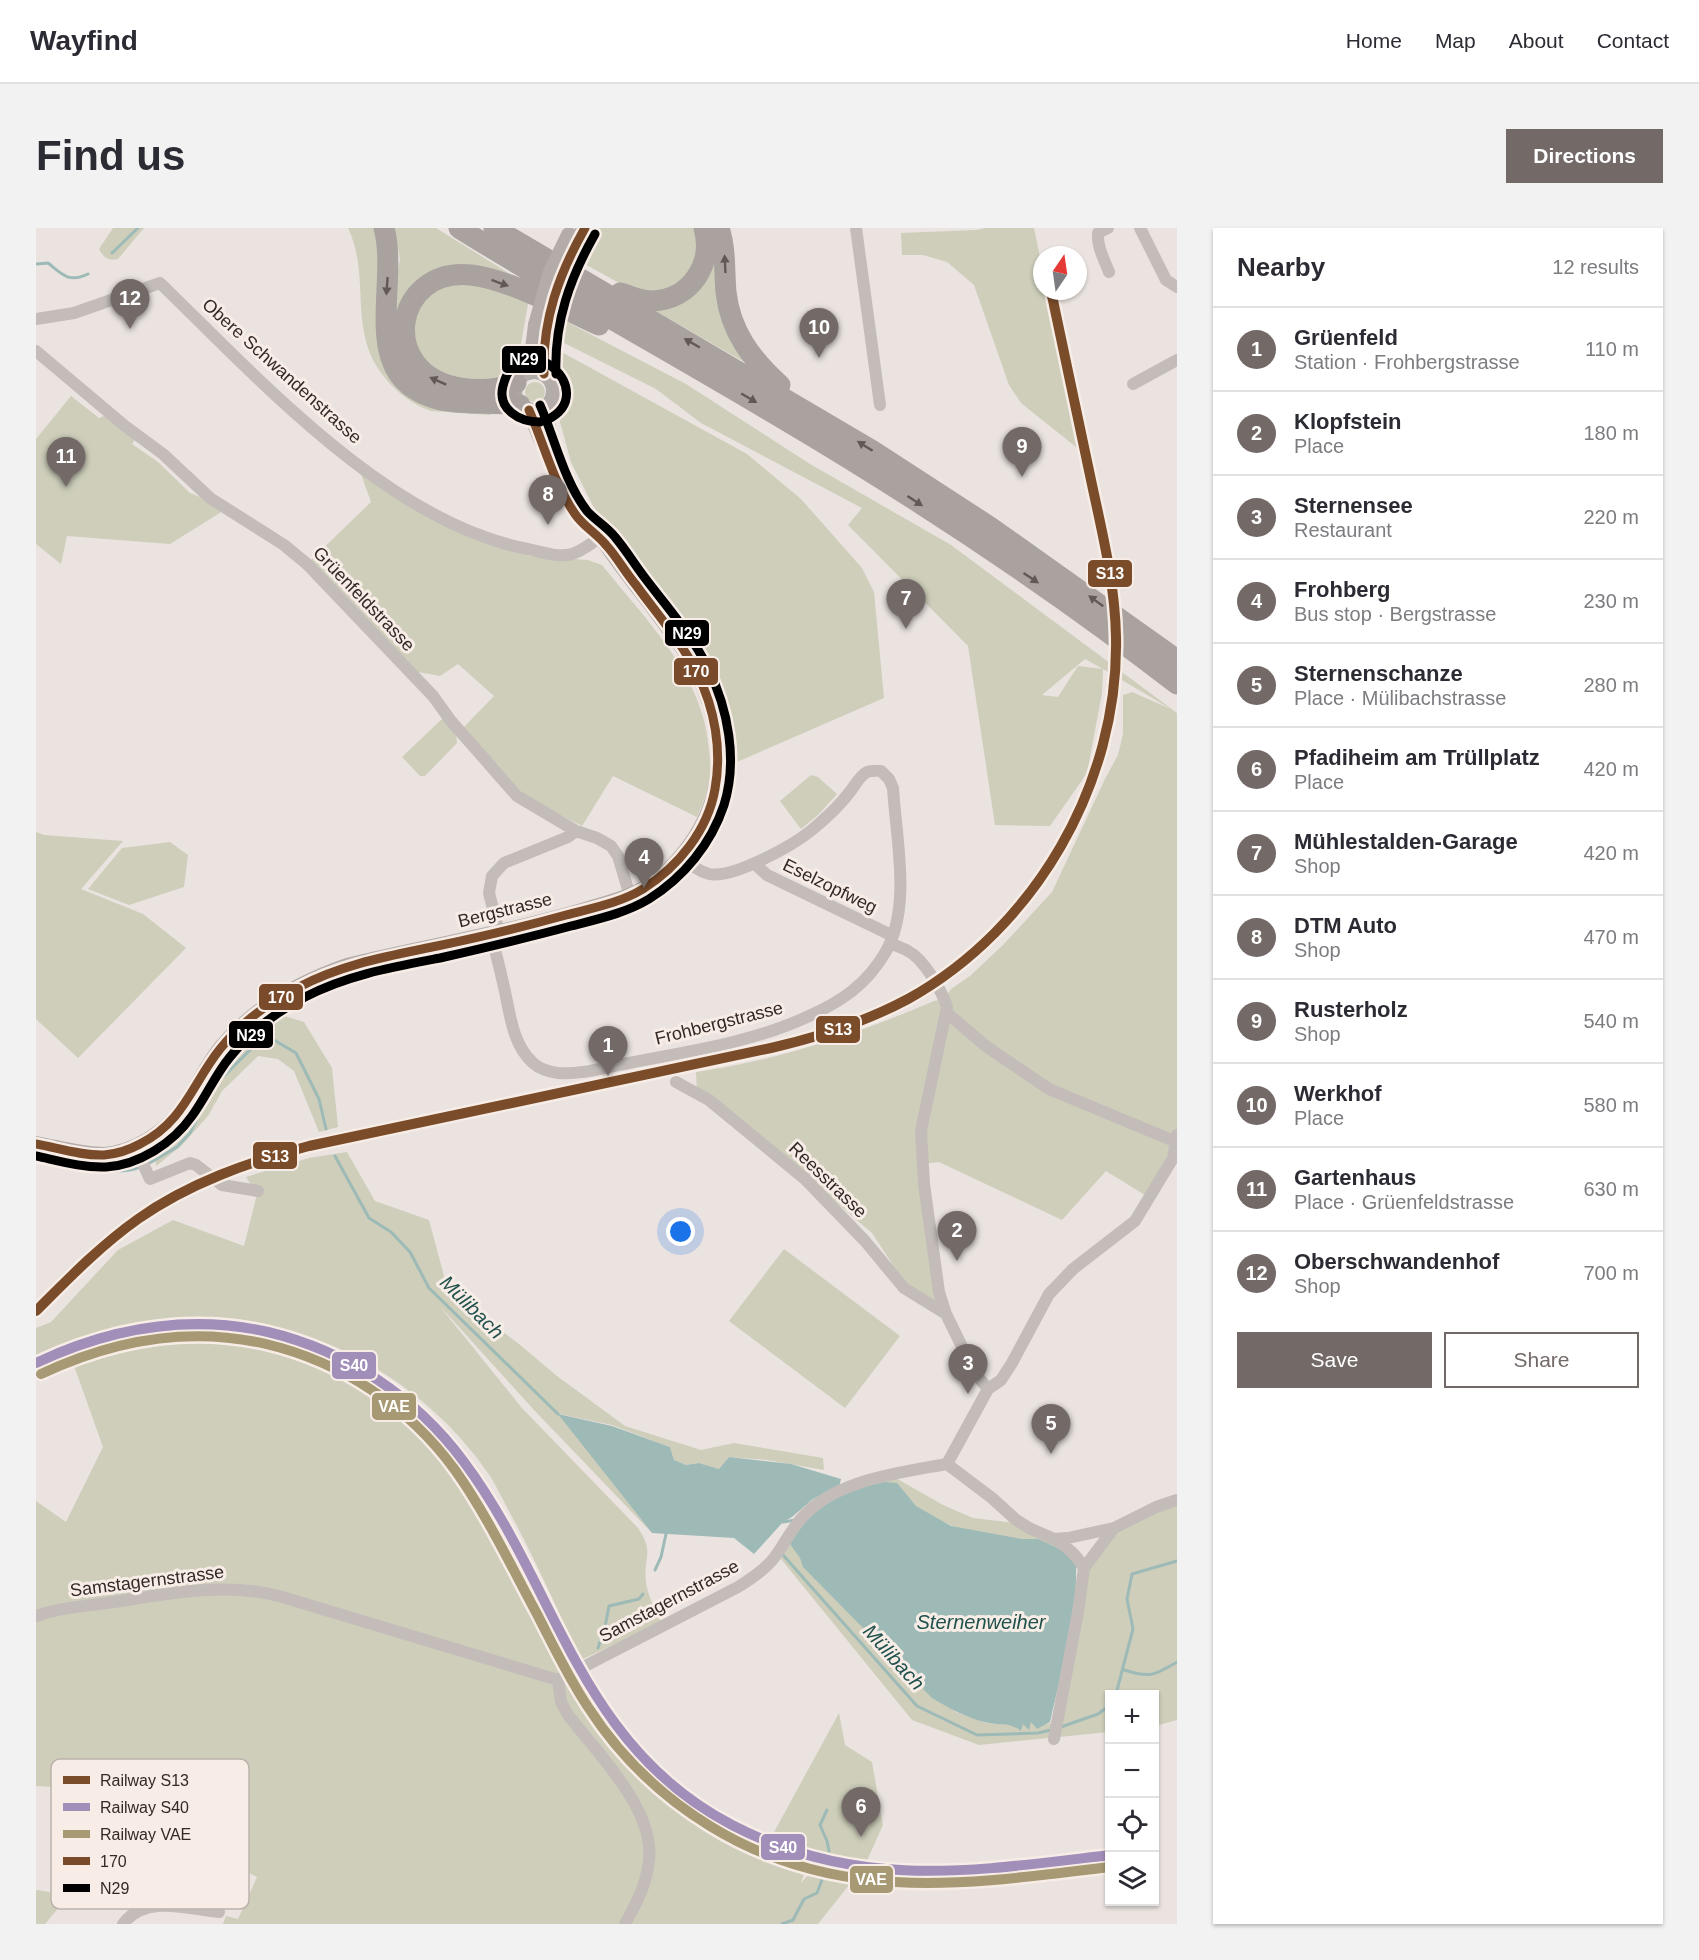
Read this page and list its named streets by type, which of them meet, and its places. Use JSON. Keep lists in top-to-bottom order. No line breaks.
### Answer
{"streets":{"main road":["Bergstrasse"],"street":["Obere Schwandenstrasse","Grüenfeldstrasse","Eselzopfweg","Frohbergstrasse","Reesstrasse","Samstagernstrasse"]},"crossings":[["Obere Schwandenstrasse","Bergstrasse"],["Grüenfeldstrasse","Bergstrasse"],["Grüenfeldstrasse","Frohbergstrasse"],["Eselzopfweg","Frohbergstrasse"],["Bergstrasse","Frohbergstrasse"]],"water":["Mülibach","Sternenweiher"],"lines":["transit line 170","transit line N29","rail line S13","rail line S40","rail line VAE"],"legend":["Railway S13","Railway S40","Railway VAE","170","N29"],"north":"top","page":{"header":"Wayfind","nav":["Home","Map","About","Contact"],"buttons":["Directions",["Save","Share"]],"title":"Find us","heading":["Nearby","12 results"],"pins":["12","10","9","11","8","7","4","1","2","3","5","6"],"list":[{"mark":"1","name":"Grüenfeld","note":"Station · Frohbergstrasse","value":"110 m"},{"mark":"2","name":"Klopfstein","note":"Place","value":"180 m"},{"mark":"3","name":"Sternensee","note":"Restaurant","value":"220 m"},{"mark":"4","name":"Frohberg","note":"Bus stop · Bergstrasse","value":"230 m"},{"mark":"5","name":"Sternenschanze","note":"Place · Mülibachstrasse","value":"280 m"},{"mark":"6","name":"Pfadiheim am Trüllplatz","note":"Place","value":"420 m"},{"mark":"7","name":"Mühlestalden-Garage","note":"Shop","value":"420 m"},{"mark":"8","name":"DTM Auto","note":"Shop","value":"470 m"},{"mark":"9","name":"Rusterholz","note":"Shop","value":"540 m"},{"mark":"10","name":"Werkhof","note":"Place","value":"580 m"},{"mark":"11","name":"Gartenhaus","note":"Place · Grüenfeldstrasse","value":"630 m"},{"mark":"12","name":"Oberschwandenhof","note":"Shop","value":"700 m"}],"map_buttons":["+","−"]}}
